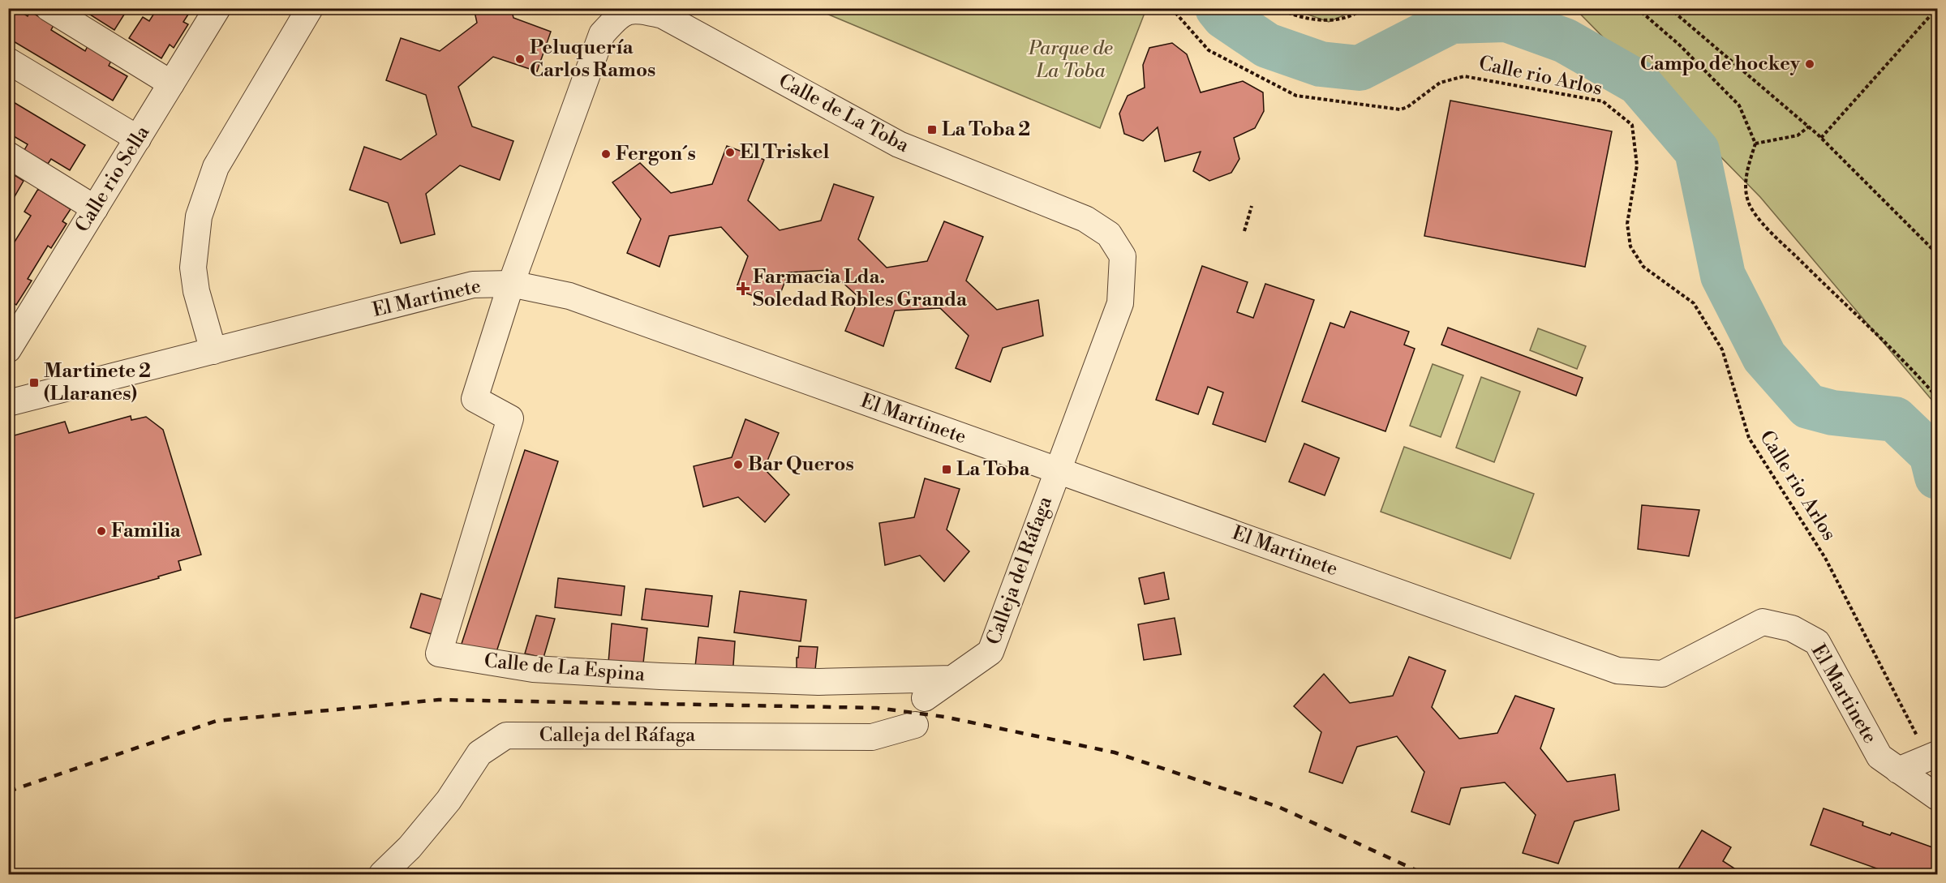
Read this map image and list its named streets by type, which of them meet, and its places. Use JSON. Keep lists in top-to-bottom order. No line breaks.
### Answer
{"streets":{"street":["Calle de La Toba","Calle rio Sella","El Martinete","Calleja del Ráfaga","Calle de La Espina"],"path":["Calle rio Arlos"]},"crossings":[["Calle rio Arlos","El Martinete"],["Calle de La Toba","El Martinete"],["Calle de La Toba","Calleja del Ráfaga"],["Calle de La Toba","Calle de La Espina"],["El Martinete","Calleja del Ráfaga"],["El Martinete","Calle de La Espina"],["Calleja del Ráfaga","Calle de La Espina"]],"parks":["Parque de La Toba"],"places":{"other":["Peluquería Carlos Ramos","Campo de hockey","El Triskel","Fergon´s","Bar Queros","Familia"],"transit":["La Toba 2","Martinete 2 (Llaranes)","La Toba"],"health":["Farmacia Lda. Soledad Robles Granda"]}}
